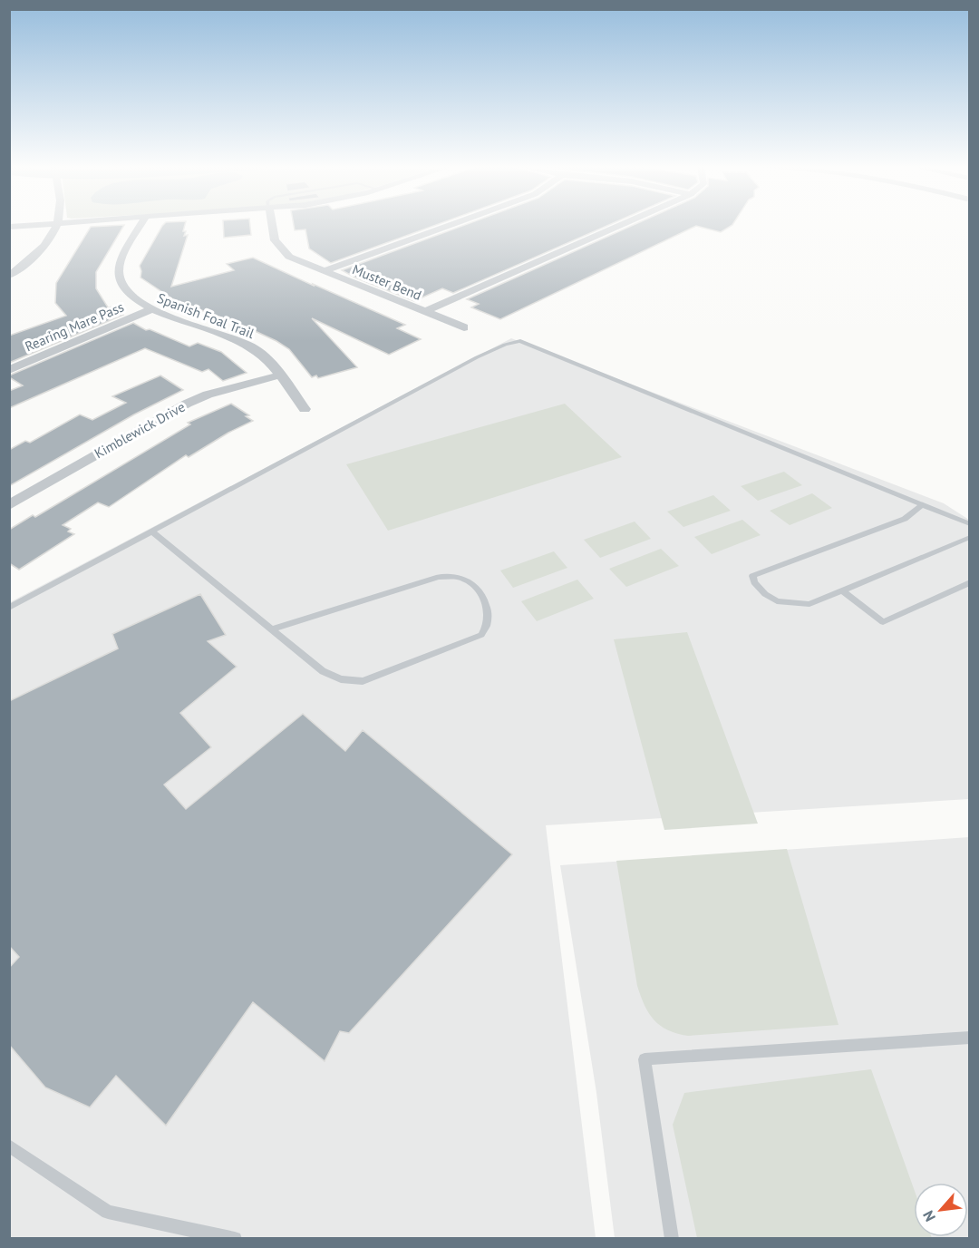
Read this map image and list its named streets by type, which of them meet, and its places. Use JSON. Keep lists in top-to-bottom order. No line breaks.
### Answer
{"streets":{"street":["Muster Bend","Spanish Foal Trail","Rearing Mare Pass","Kimblewick Drive"]},"crossings":[["Spanish Foal Trail","Rearing Mare Pass"],["Spanish Foal Trail","Kimblewick Drive"]],"north":"bottom left"}
